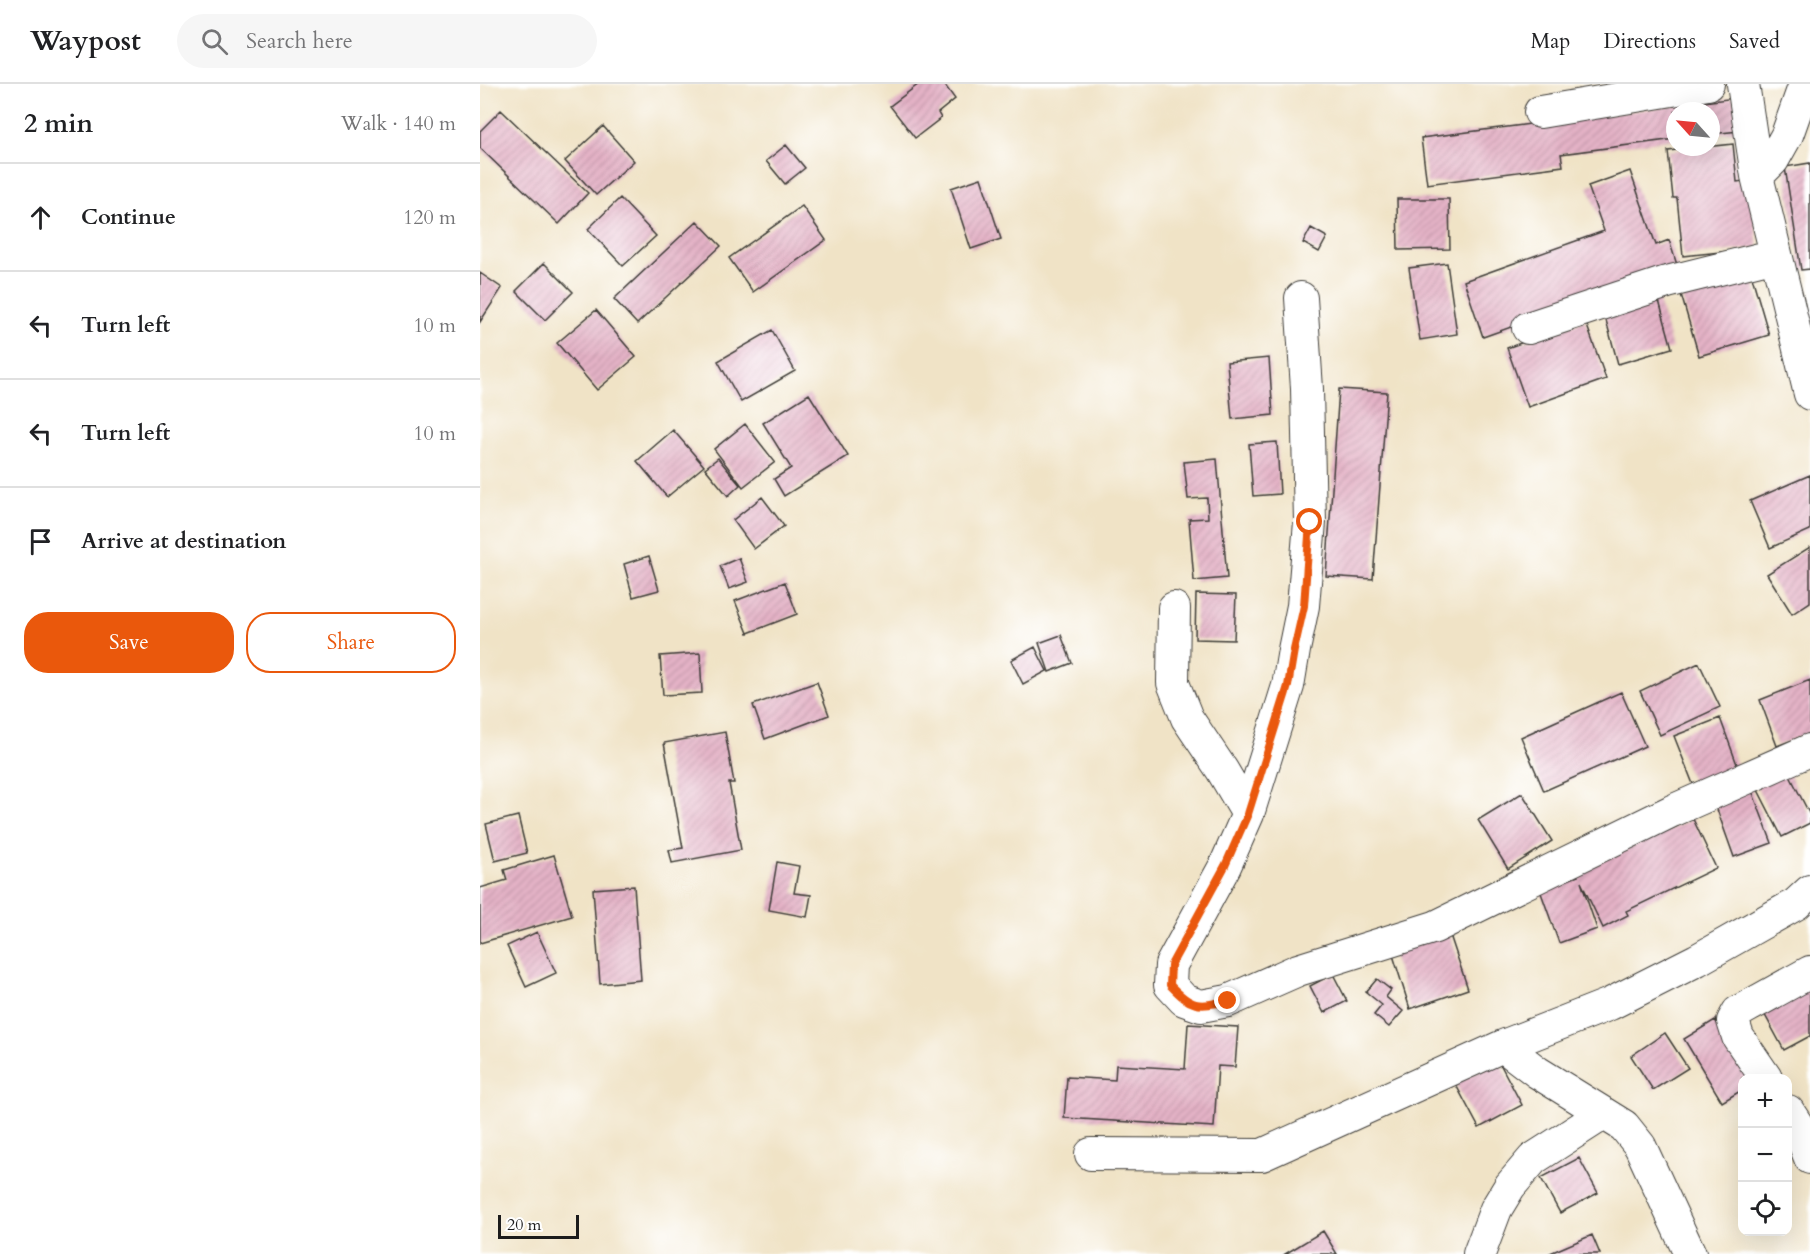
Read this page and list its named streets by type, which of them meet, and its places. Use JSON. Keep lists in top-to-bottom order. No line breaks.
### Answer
{"scale_bar":"20 m","north":"top left","page":{"header":"Waypost","search":"Search here","nav":["Map","Directions","Saved"],"heading":["2 min","Walk · 140 m"],"list":[["Continue","120 m"],["Turn left","10 m"],["Turn left","10 m"],"Arrive at destination"],"buttons":["Save","Share"],"map_buttons":["+","−"],"scale":"20 m"}}
